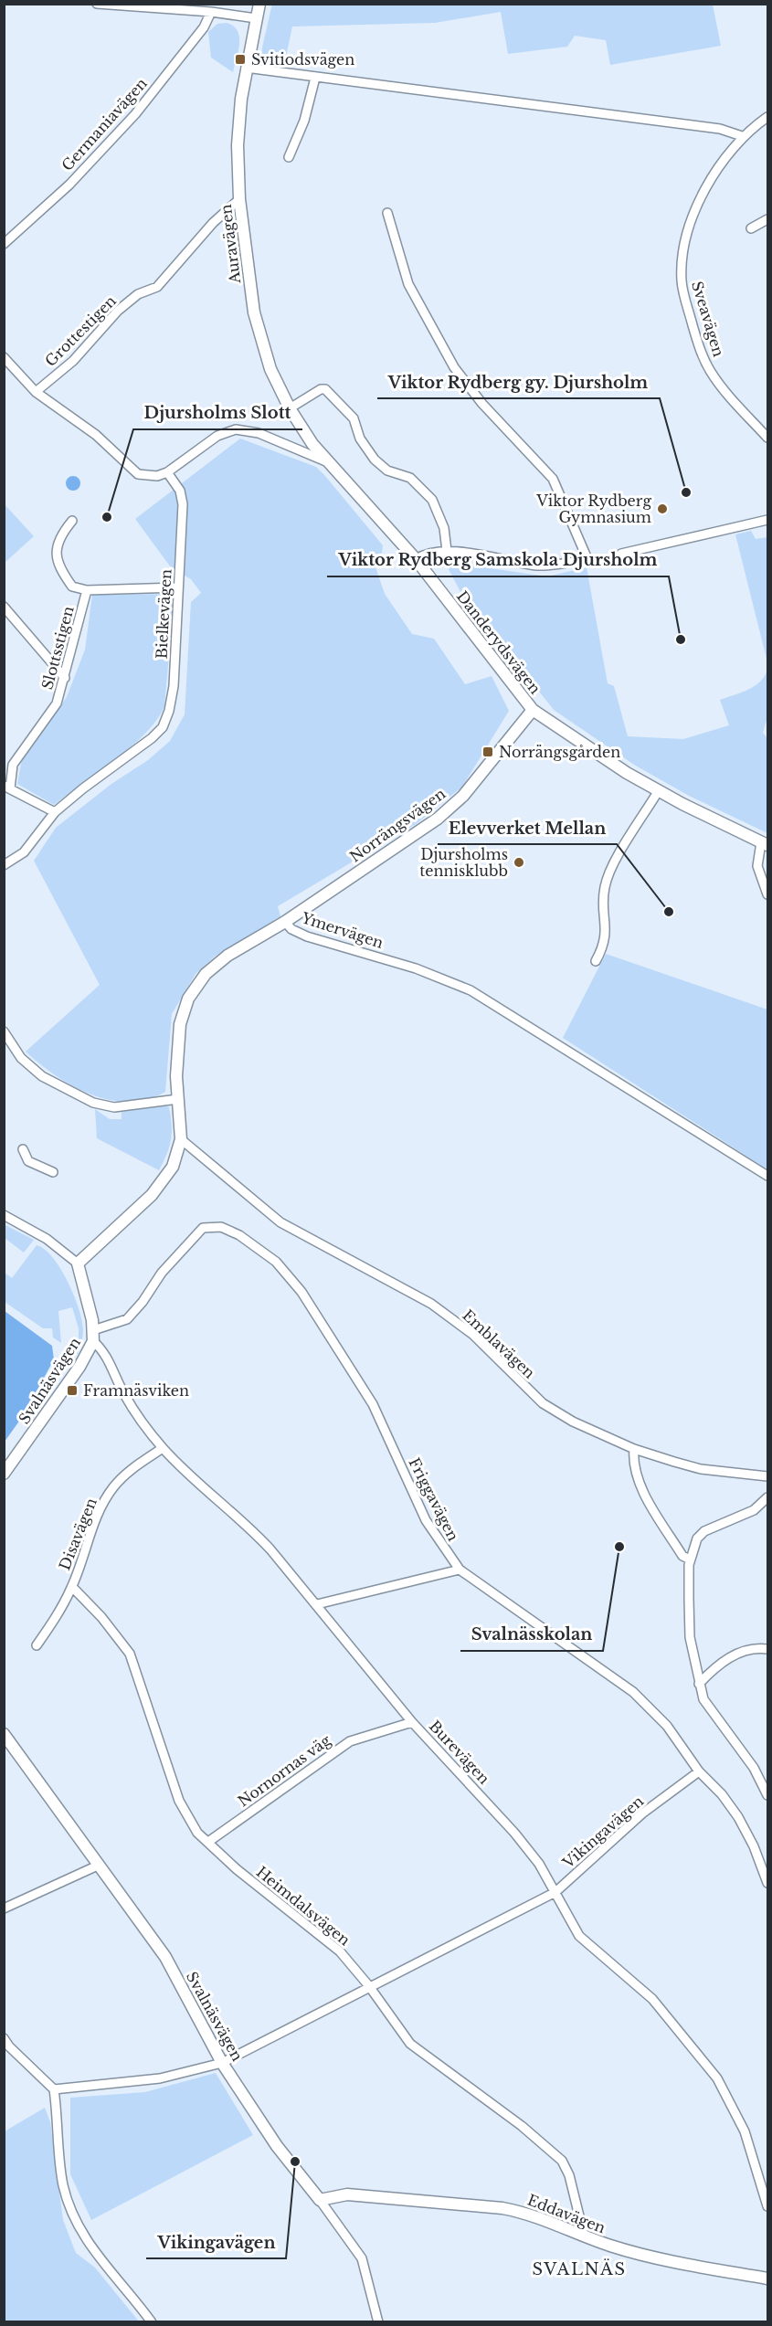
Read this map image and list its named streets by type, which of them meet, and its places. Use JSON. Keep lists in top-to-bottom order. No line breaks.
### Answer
{"streets":{"street":["Germaniavägen","Auravägen","Sveavägen","Grottestigen","Bielkevägen","Danderydsvägen","Slottsstigen","Norrängsvägen","Ymervägen","Emblavägen","Svalnäsvägen","Friggavägen","Disavägen","Burevägen","Nornornas väg","Vikingavägen","Heimdalsvägen","Eddavägen"]},"crossings":[["Auravägen","Grottestigen"],["Auravägen","Danderydsvägen"],["Danderydsvägen","Norrängsvägen"],["Norrängsvägen","Ymervägen"],["Ymervägen","Emblavägen"],["Ymervägen","Svalnäsvägen"],["Svalnäsvägen","Friggavägen"],["Svalnäsvägen","Burevägen"],["Svalnäsvägen","Vikingavägen"],["Svalnäsvägen","Eddavägen"],["Friggavägen","Burevägen"],["Friggavägen","Vikingavägen"],["Disavägen","Burevägen"],["Disavägen","Heimdalsvägen"],["Burevägen","Nornornas väg"],["Burevägen","Vikingavägen"],["Nornornas väg","Heimdalsvägen"],["Vikingavägen","Heimdalsvägen"],["Heimdalsvägen","Eddavägen"]],"districts":["SVALNÄS"],"places":{"transit":["Svitiodsvägen","Norrängsgården","Framnäsviken"],"other":["Viktor Rydberg gy. Djursholm","Viktor Rydberg Gymnasium","Djursholms Slott","Viktor Rydberg Samskola Djursholm","Djursholms tennisklubb","Elevverket Mellan","Svalnässkolan","Vikingavägen"]}}
